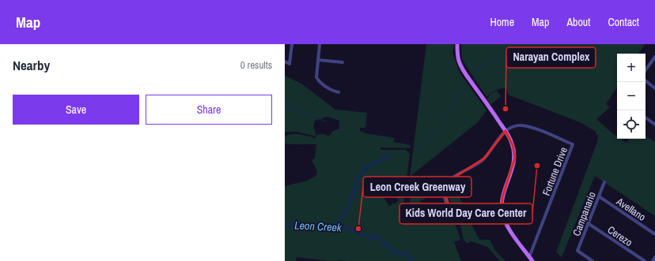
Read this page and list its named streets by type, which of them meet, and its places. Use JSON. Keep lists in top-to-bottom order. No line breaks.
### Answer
{"streets":{"street":["Fortune Drive","Avellano","Campanario","Cerezo"]},"crossings":[["Avellano","Campanario"],["Campanario","Cerezo"]],"water":["Leon Creek"],"places":["Narayan Complex","Kids World Day Care Center","Leon Creek Greenway"],"page":{"header":"Map","nav":["Home","Map","About","Contact"],"heading":["Nearby","0 results"],"map_buttons":["+","−"],"buttons":["Save","Share"]}}
